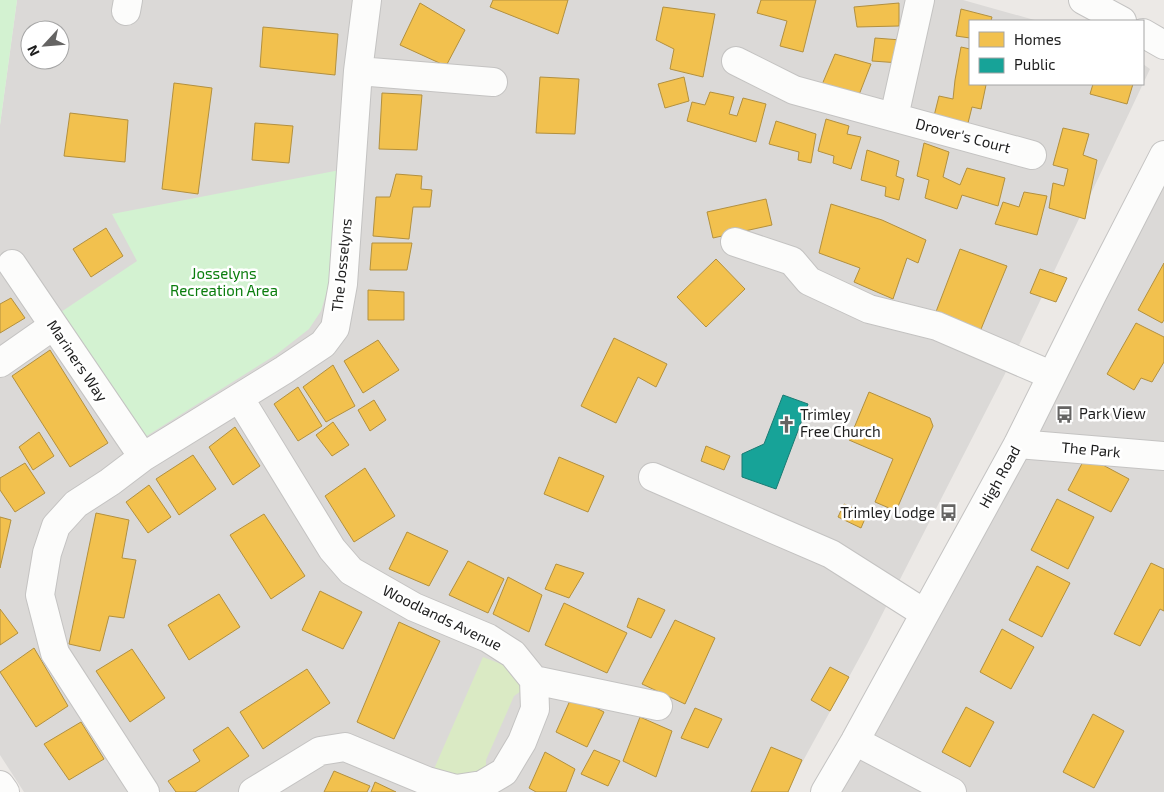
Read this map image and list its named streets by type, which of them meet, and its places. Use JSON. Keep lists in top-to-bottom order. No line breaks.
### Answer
{"streets":{"street":["Drover's Court","The Josselyns","Mariners Way","The Park","High Road","Woodlands Avenue"]},"crossings":[["The Josselyns","Mariners Way"],["The Josselyns","Woodlands Avenue"],["The Park","High Road"]],"parks":["Josselyns Recreation Area"],"places":{"bus stop":["Park View","Trimley Lodge"],"church":["Trimley Free Church"]},"legend":["Homes","Public"],"north":"bottom left"}
